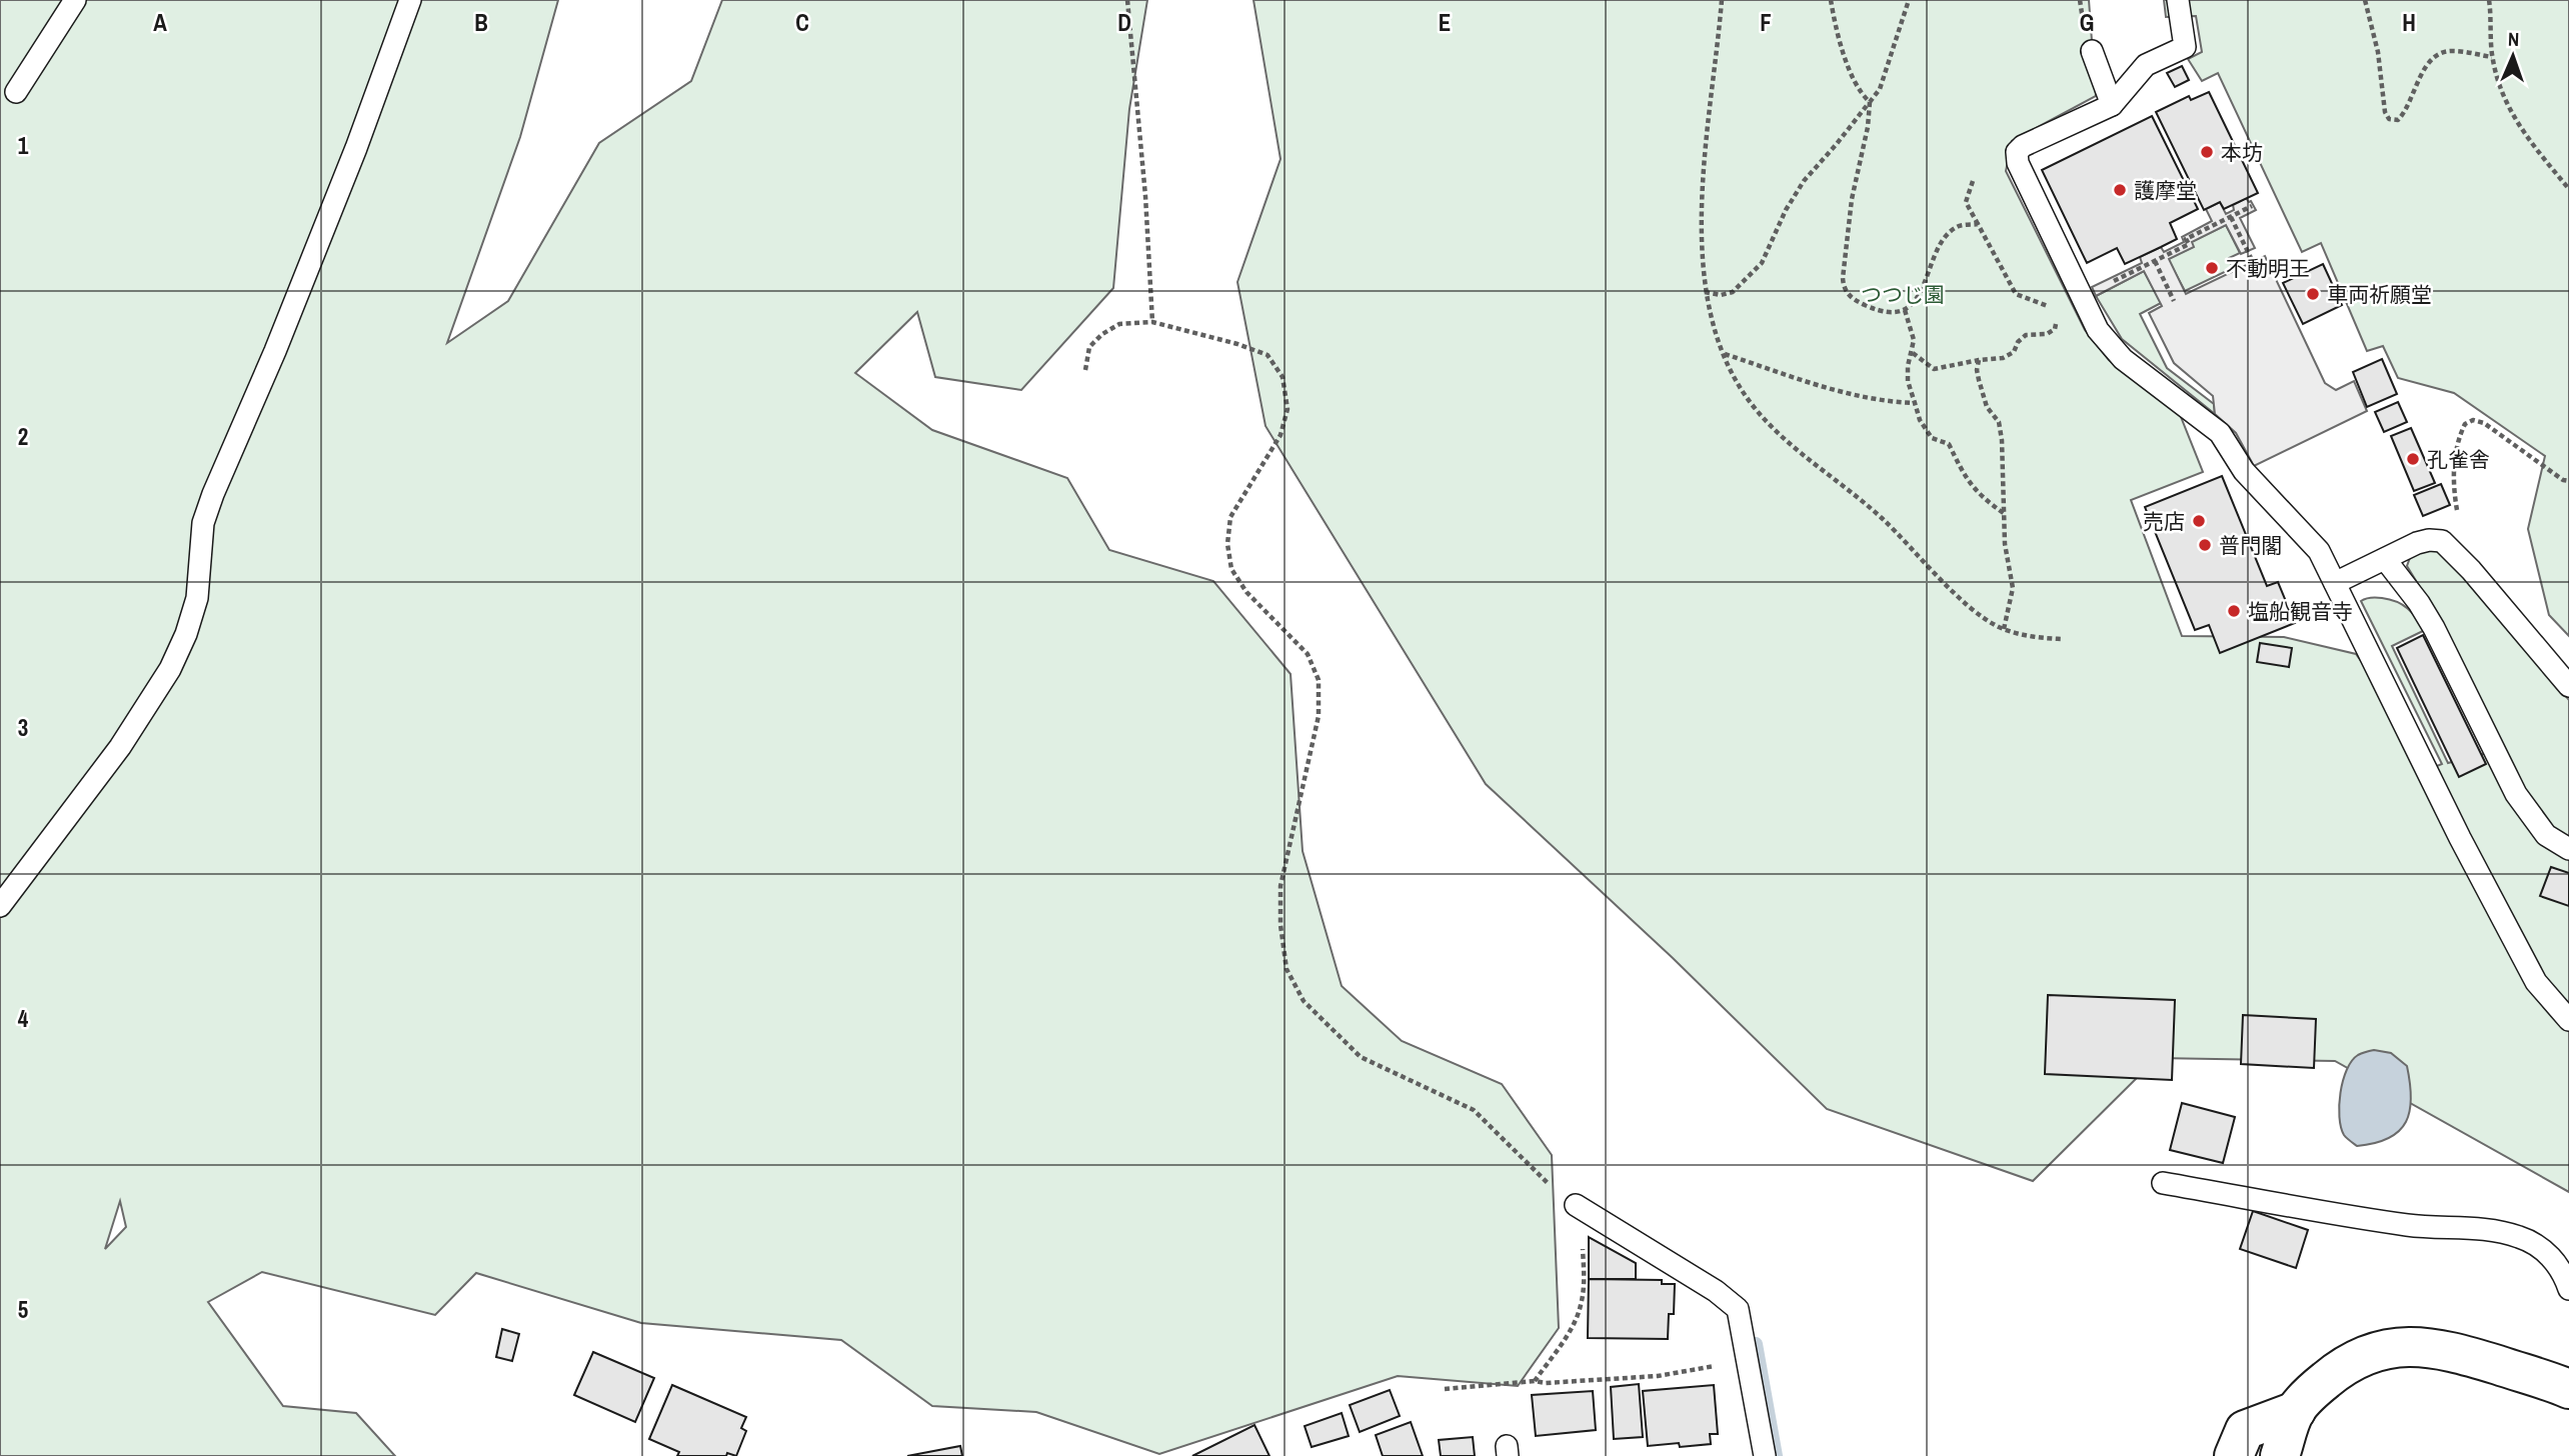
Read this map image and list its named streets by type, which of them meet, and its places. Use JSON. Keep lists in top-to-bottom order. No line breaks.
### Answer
{"parks":["つつじ園"],"places":["本坊","護摩堂","不動明王","車両祈願堂","孔雀舎","売店","普門閣","塩船観音寺"],"north":"top","grid":{"columns":["A","B","C","D","E","F","G","H"],"rows":["1","2","3","4","5"]}}
